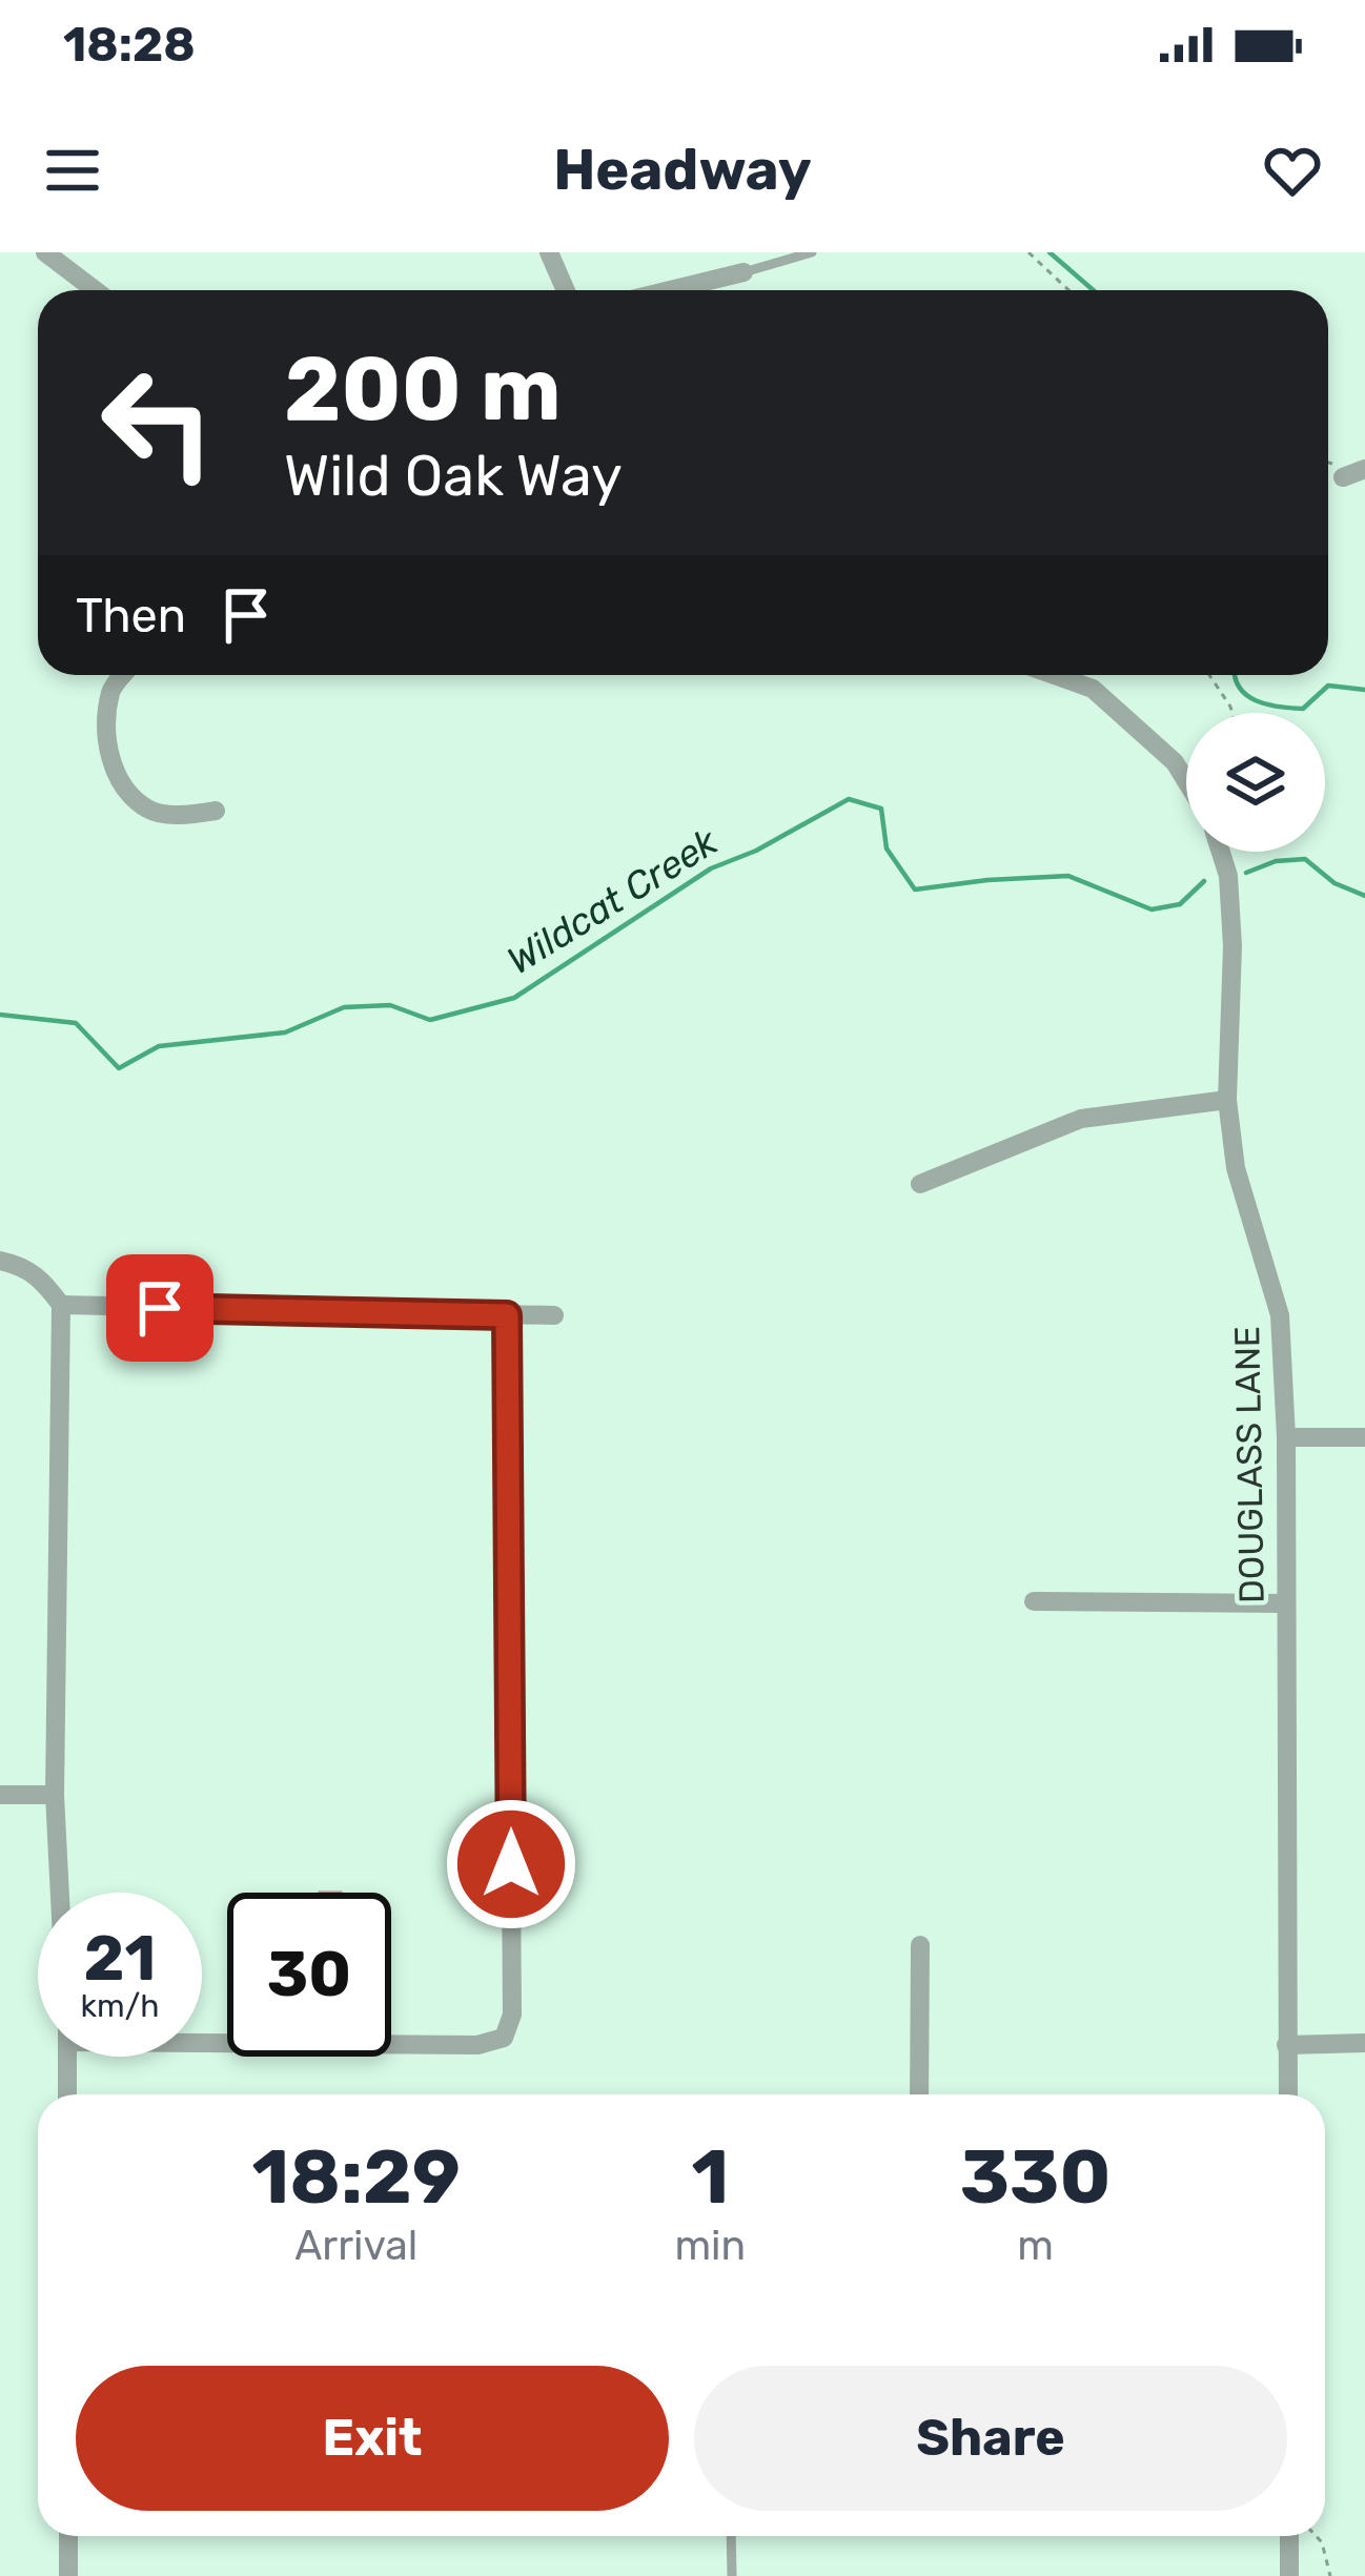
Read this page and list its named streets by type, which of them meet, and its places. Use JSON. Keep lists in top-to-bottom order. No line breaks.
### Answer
{"streets":{"street":["DOUGLASS LANE"]},"water":["Wildcat Creek"],"page":{"status":"18:28","header":"Headway","turn":["200 m","Wild Oak Way"],"then":"Then","speed":"21 km/h","limit":"30","eta":["18:29","Arrival","1","min","330","m"],"buttons":["Exit","Share"]}}
